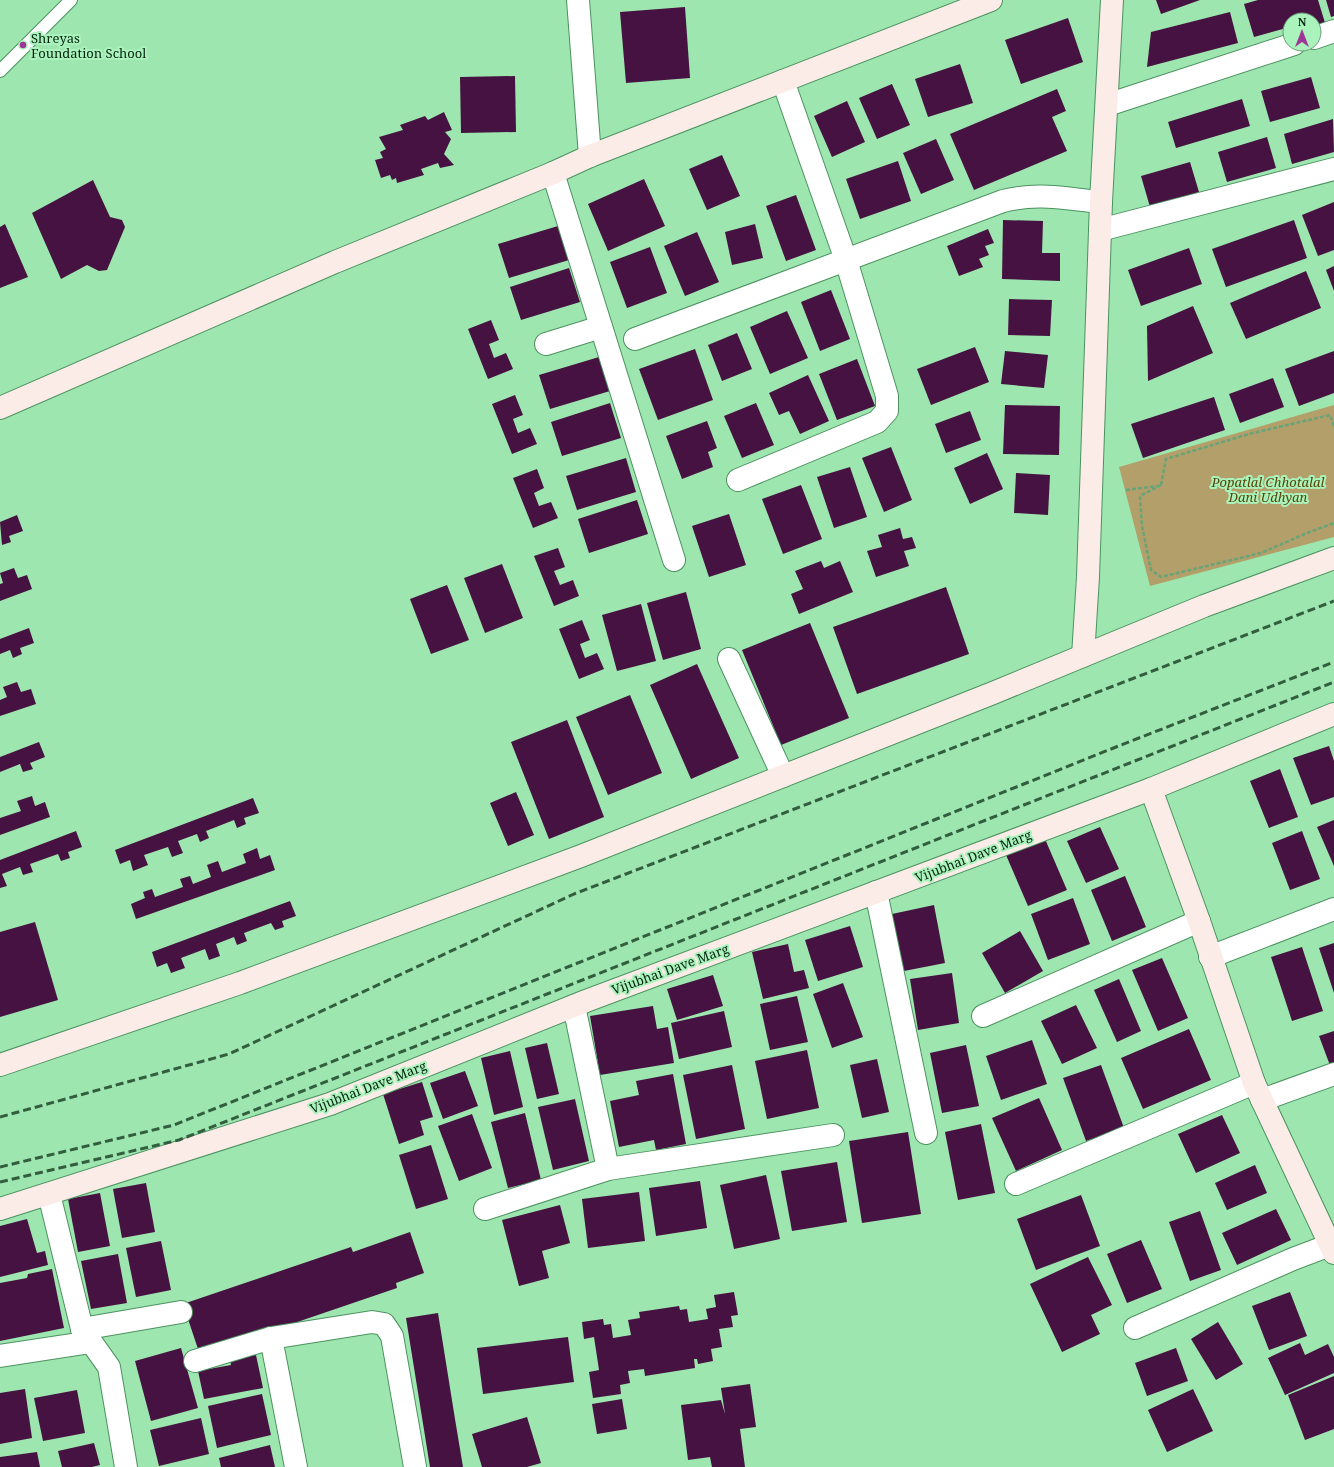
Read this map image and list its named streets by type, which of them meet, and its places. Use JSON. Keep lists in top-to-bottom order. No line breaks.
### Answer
{"streets":{"street":["Vijubhai Dave Marg"]},"parks":["Popatlal Chhotalal Dani Udhyan"],"places":["Shreyas Foundation School"],"north":"top"}
